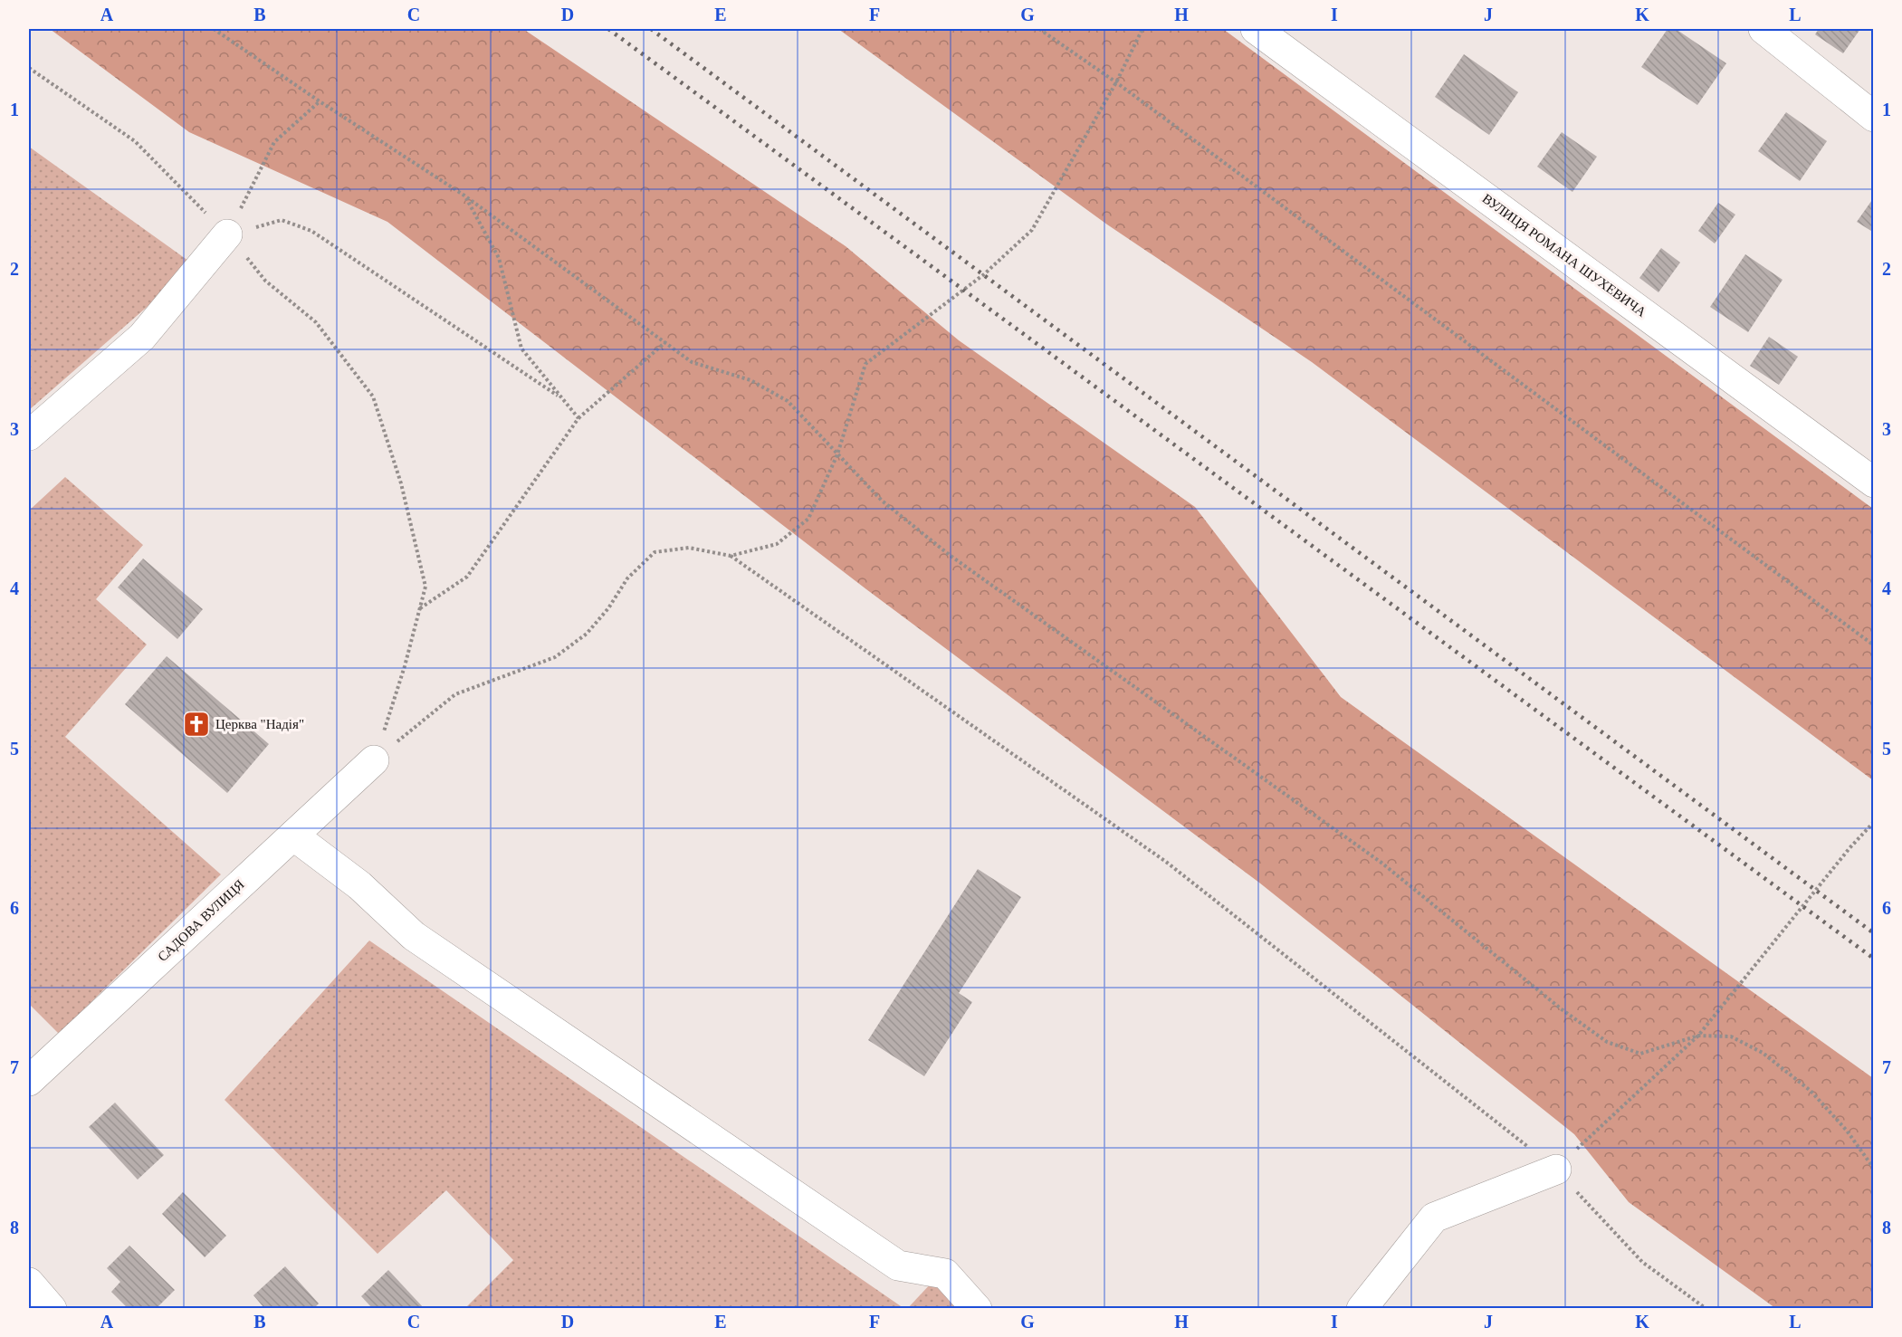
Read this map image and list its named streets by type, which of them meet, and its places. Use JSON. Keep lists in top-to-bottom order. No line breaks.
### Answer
{"streets":{"street":["ВУЛИЦЯ РОМАНА ШУХЕВИЧА","САДОВА ВУЛИЦЯ"]},"places":{"church":["Церква \"Надія\""]},"grid":{"columns":["A","B","C","D","E","F","G","H","I","J","K","L"],"rows":["1","2","3","4","5","6","7","8"]}}
